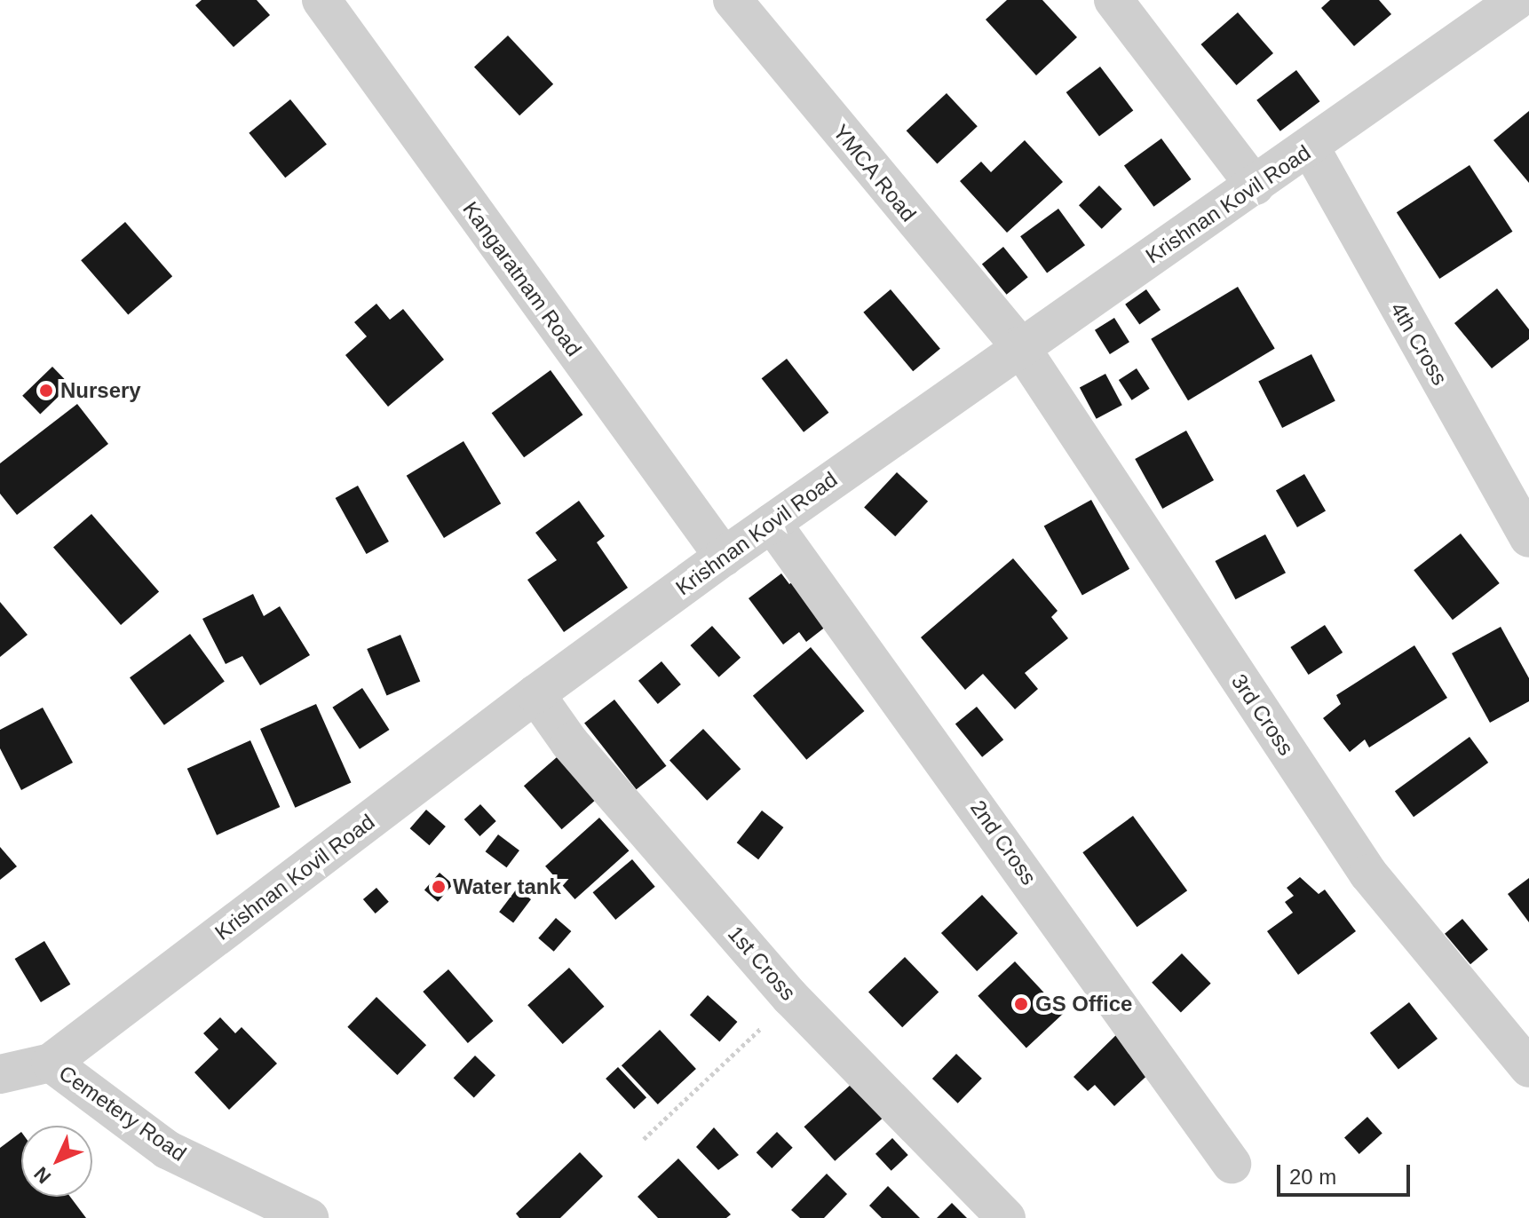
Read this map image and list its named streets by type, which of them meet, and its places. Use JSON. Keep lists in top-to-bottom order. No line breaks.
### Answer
{"streets":{"street":["YMCA Road","Krishnan Kovil Road","Kangaratnam Road","4th Cross","3rd Cross","2nd Cross","1st Cross","Cemetery Road"]},"crossings":[["YMCA Road","Krishnan Kovil Road"],["YMCA Road","3rd Cross"],["Krishnan Kovil Road","Kangaratnam Road"],["Krishnan Kovil Road","4th Cross"],["Krishnan Kovil Road","3rd Cross"],["Krishnan Kovil Road","2nd Cross"],["Krishnan Kovil Road","1st Cross"],["Krishnan Kovil Road","Cemetery Road"]],"places":["Nursery","Water tank","GS Office"],"scale_bar":"20 m","north":"bottom left"}
